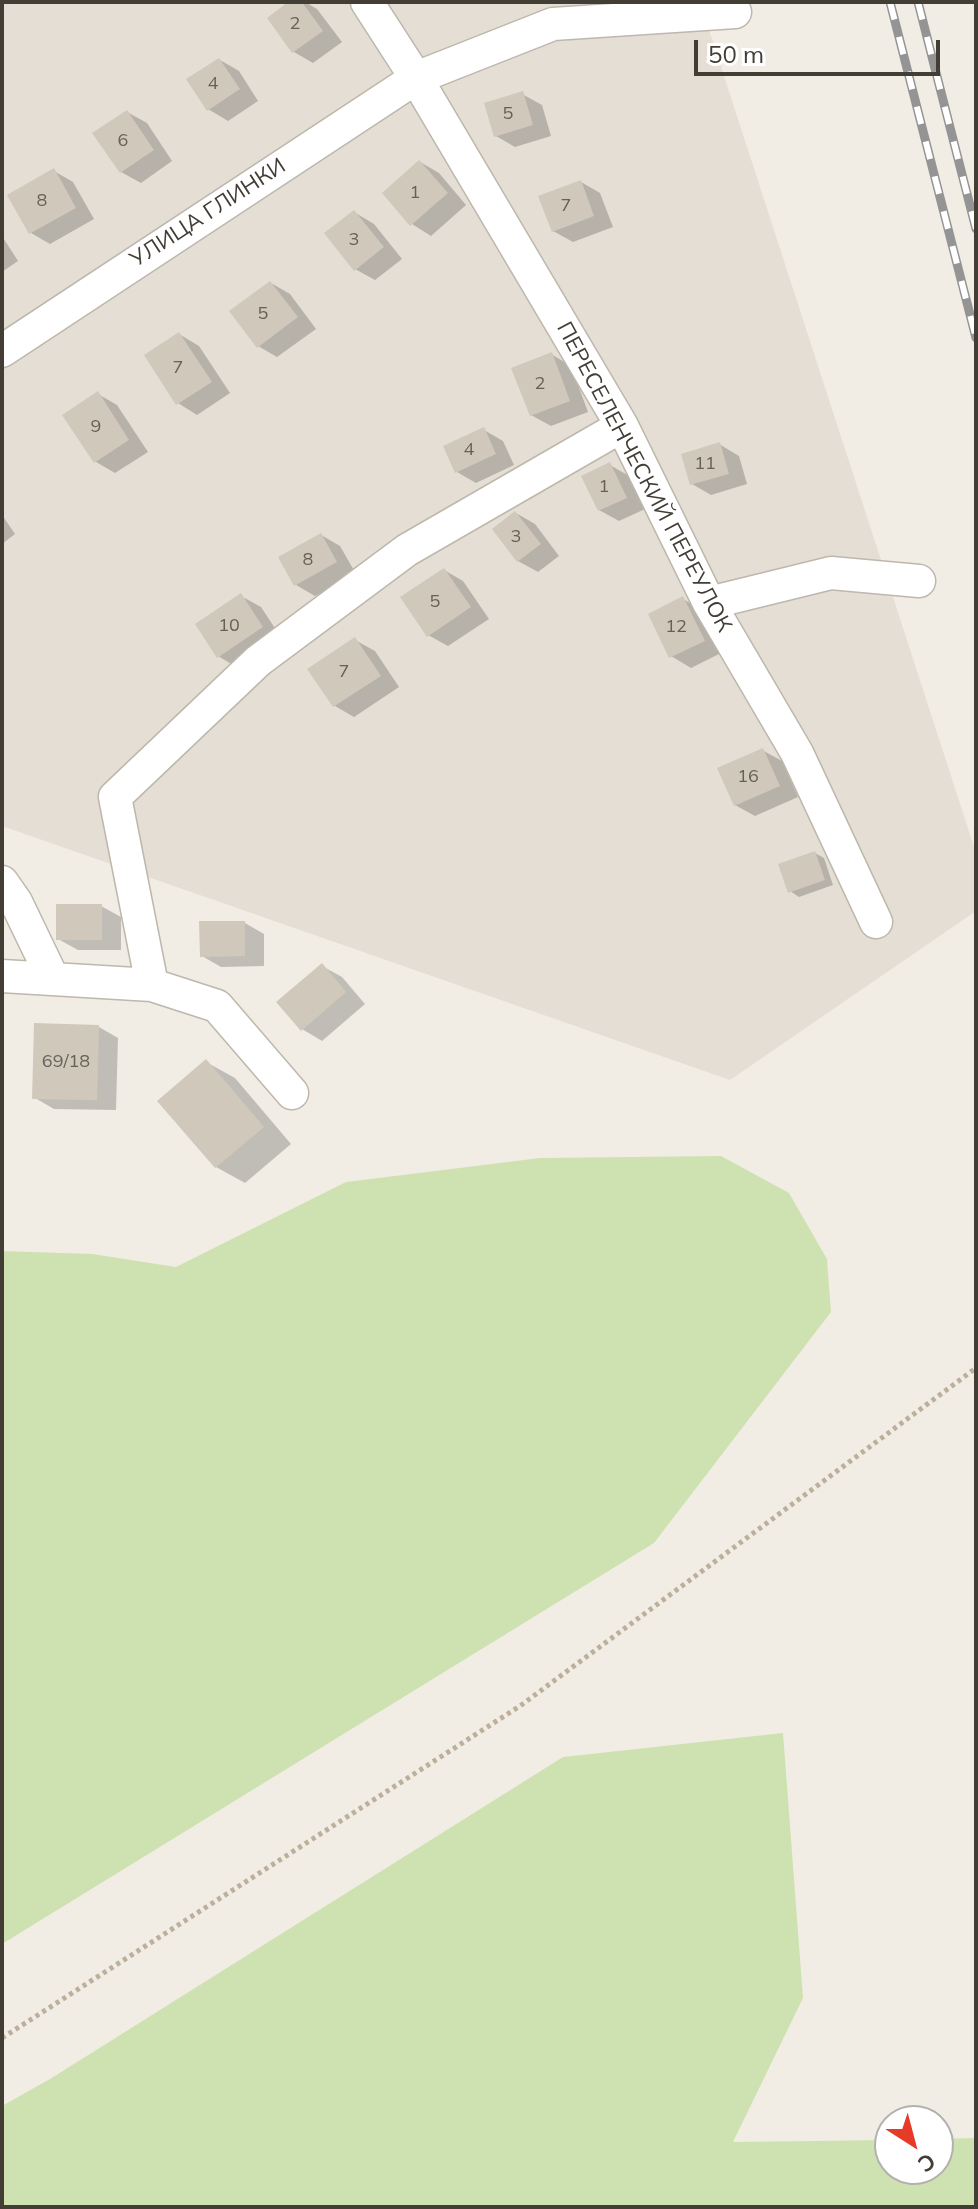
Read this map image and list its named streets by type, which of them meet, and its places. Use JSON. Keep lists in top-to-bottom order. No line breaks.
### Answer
{"streets":{"street":["УЛИЦА ГЛИНКИ","ПЕРЕСЕЛЕНЧЕСКИЙ ПЕРЕУЛОК"]},"crossings":[["УЛИЦА ГЛИНКИ","ПЕРЕСЕЛЕНЧЕСКИЙ ПЕРЕУЛОК"]],"house_numbers":["2","4","5","6","1","8","7","3","5","7","2","9","4","11","1","3","8","5","10","12","7","16","69/18"],"scale_bar":"50 m","north":"bottom right"}
